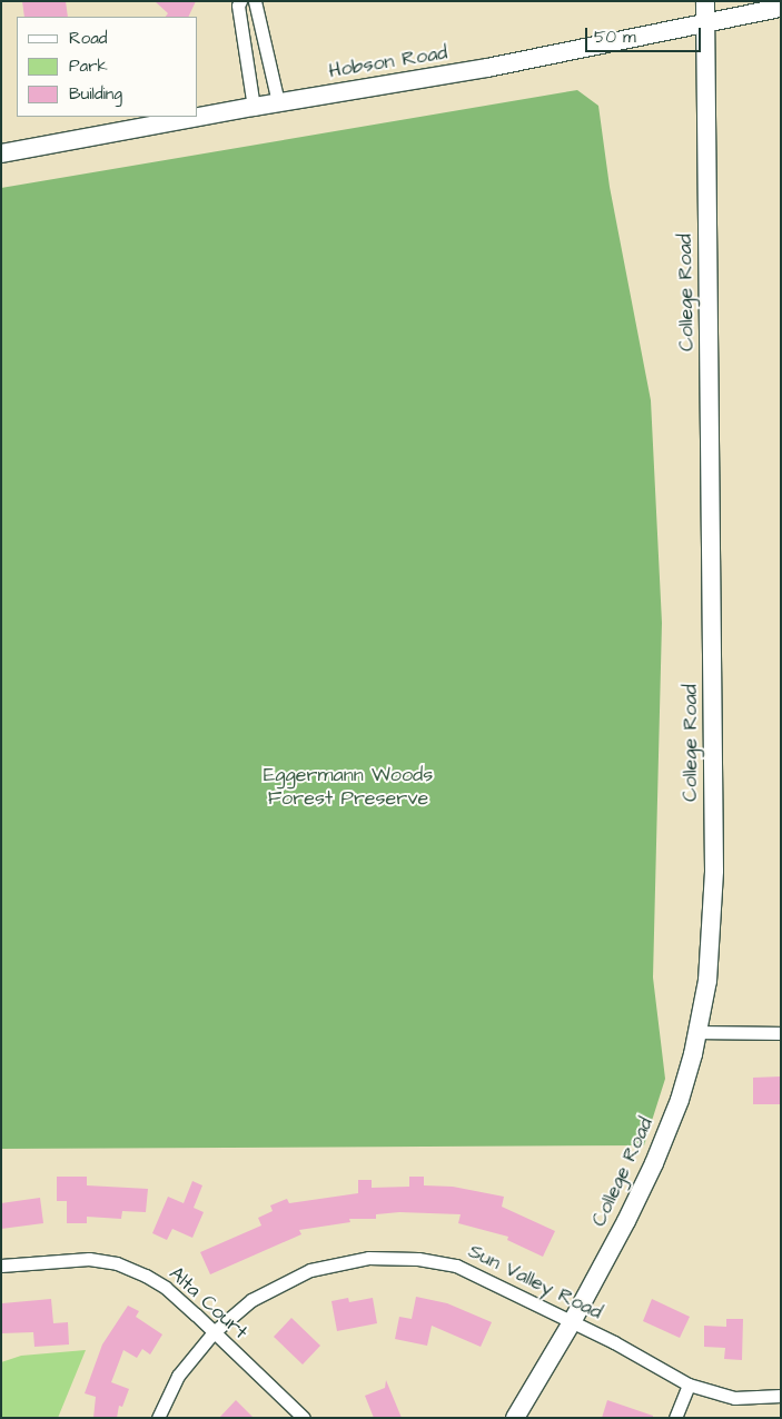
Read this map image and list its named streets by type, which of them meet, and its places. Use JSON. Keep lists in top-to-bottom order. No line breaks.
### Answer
{"streets":{"main road":["Hobson Road","College Road"],"street":["Sun Valley Road","Alta Court"]},"crossings":[["Hobson Road","College Road"],["College Road","Sun Valley Road"],["Sun Valley Road","Alta Court"]],"parks":["Eggermann Woods Forest Preserve"],"legend":["Road","Park","Building"],"scale_bar":"50 m"}
